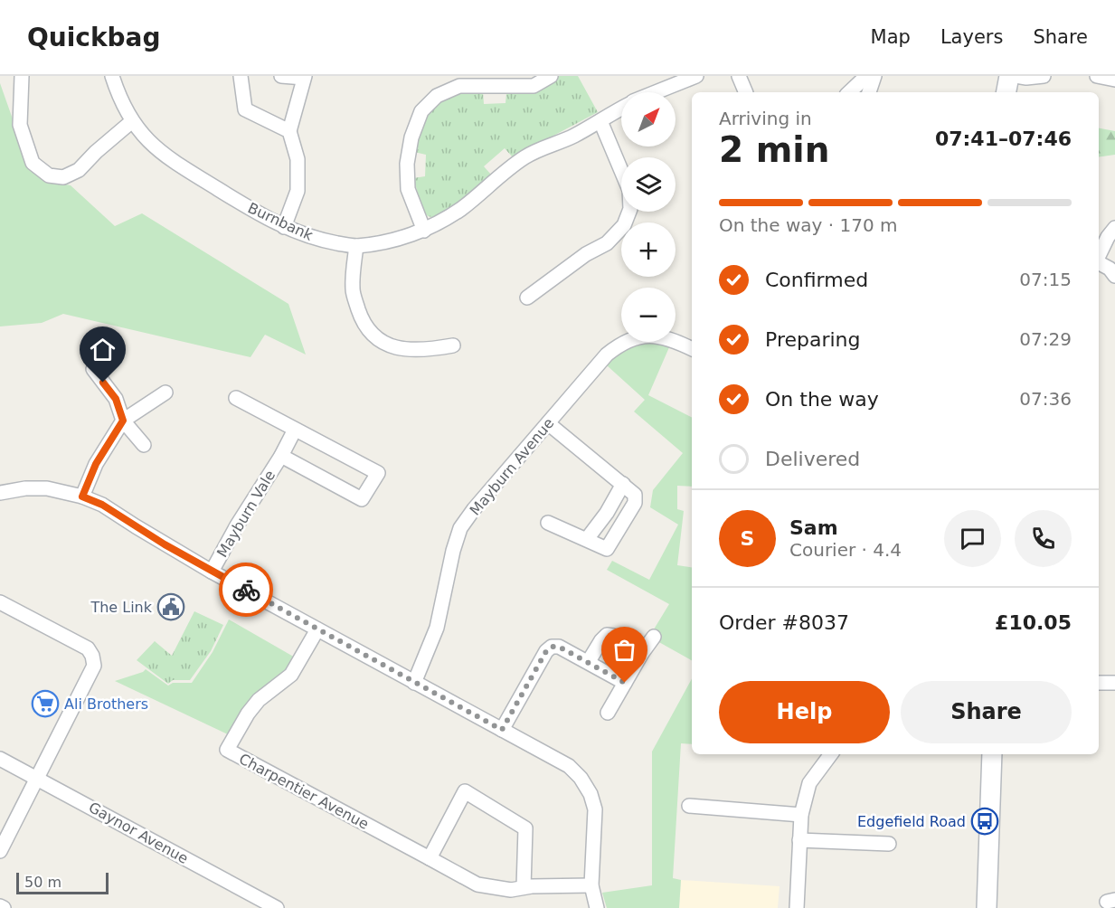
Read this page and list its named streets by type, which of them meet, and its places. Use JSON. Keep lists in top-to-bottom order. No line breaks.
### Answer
{"streets":{"street":["Burnbank","Mayburn Avenue","Mayburn Vale","Charpentier Avenue","Gaynor Avenue"]},"places":{"public building":["The Link"],"supermarket":["Ali Brothers"],"bus stop":["Edgefield Road"]},"scale_bar":"50 m","north":"top right","page":{"header":"Quickbag","nav":["Map","Layers","Share"],"map_buttons":["+","−"],"heading":["2 min","Arriving in","07:41–07:46"],"panel":["Sam","Courier · 4.4","Order #8037","£10.05"],"bar":"On the way · 170 m","list":[["Confirmed","07:15"],["Preparing","07:29"],["On the way","07:36"],"Delivered"],"round":"S","buttons":["Help","Share"],"scale":"50 m"}}
